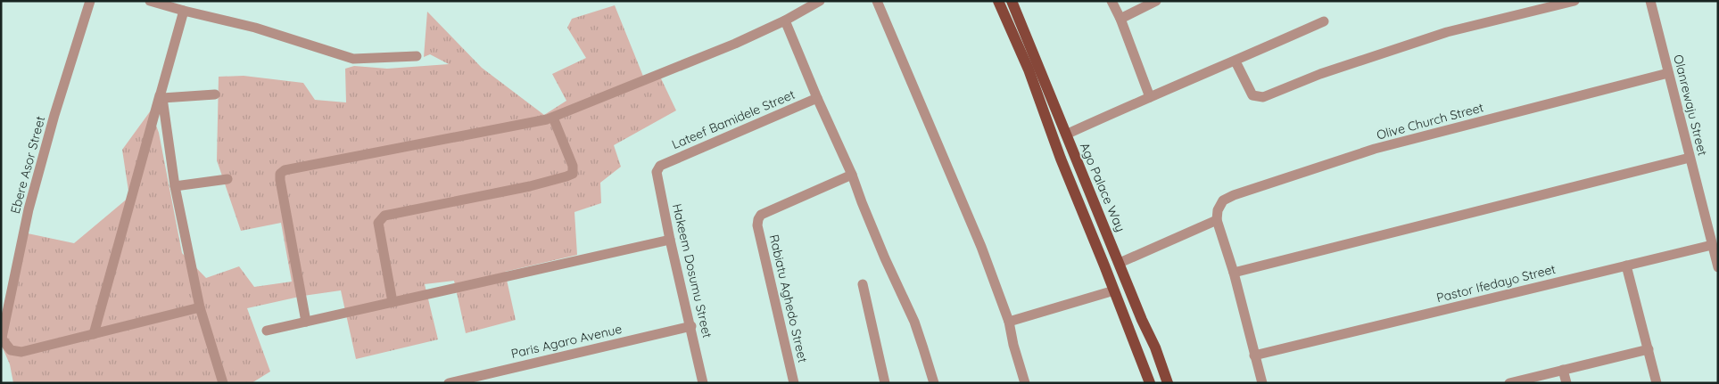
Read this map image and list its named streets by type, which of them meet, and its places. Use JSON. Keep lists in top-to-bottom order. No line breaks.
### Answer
{"streets":{"main road":["Ago Palace Way"],"street":["Olanrewaju Street","Lateef Bamidele Street","Olive Church Street","Ebere Asor Street","Hakeem Dosumu Street","Pastor Ifedayo Street","Rabiatu Aghedo Street","Paris Agaro Avenue"]},"crossings":[["Olanrewaju Street","Olive Church Street"],["Olanrewaju Street","Pastor Ifedayo Street"],["Lateef Bamidele Street","Hakeem Dosumu Street"],["Hakeem Dosumu Street","Paris Agaro Avenue"]]}
